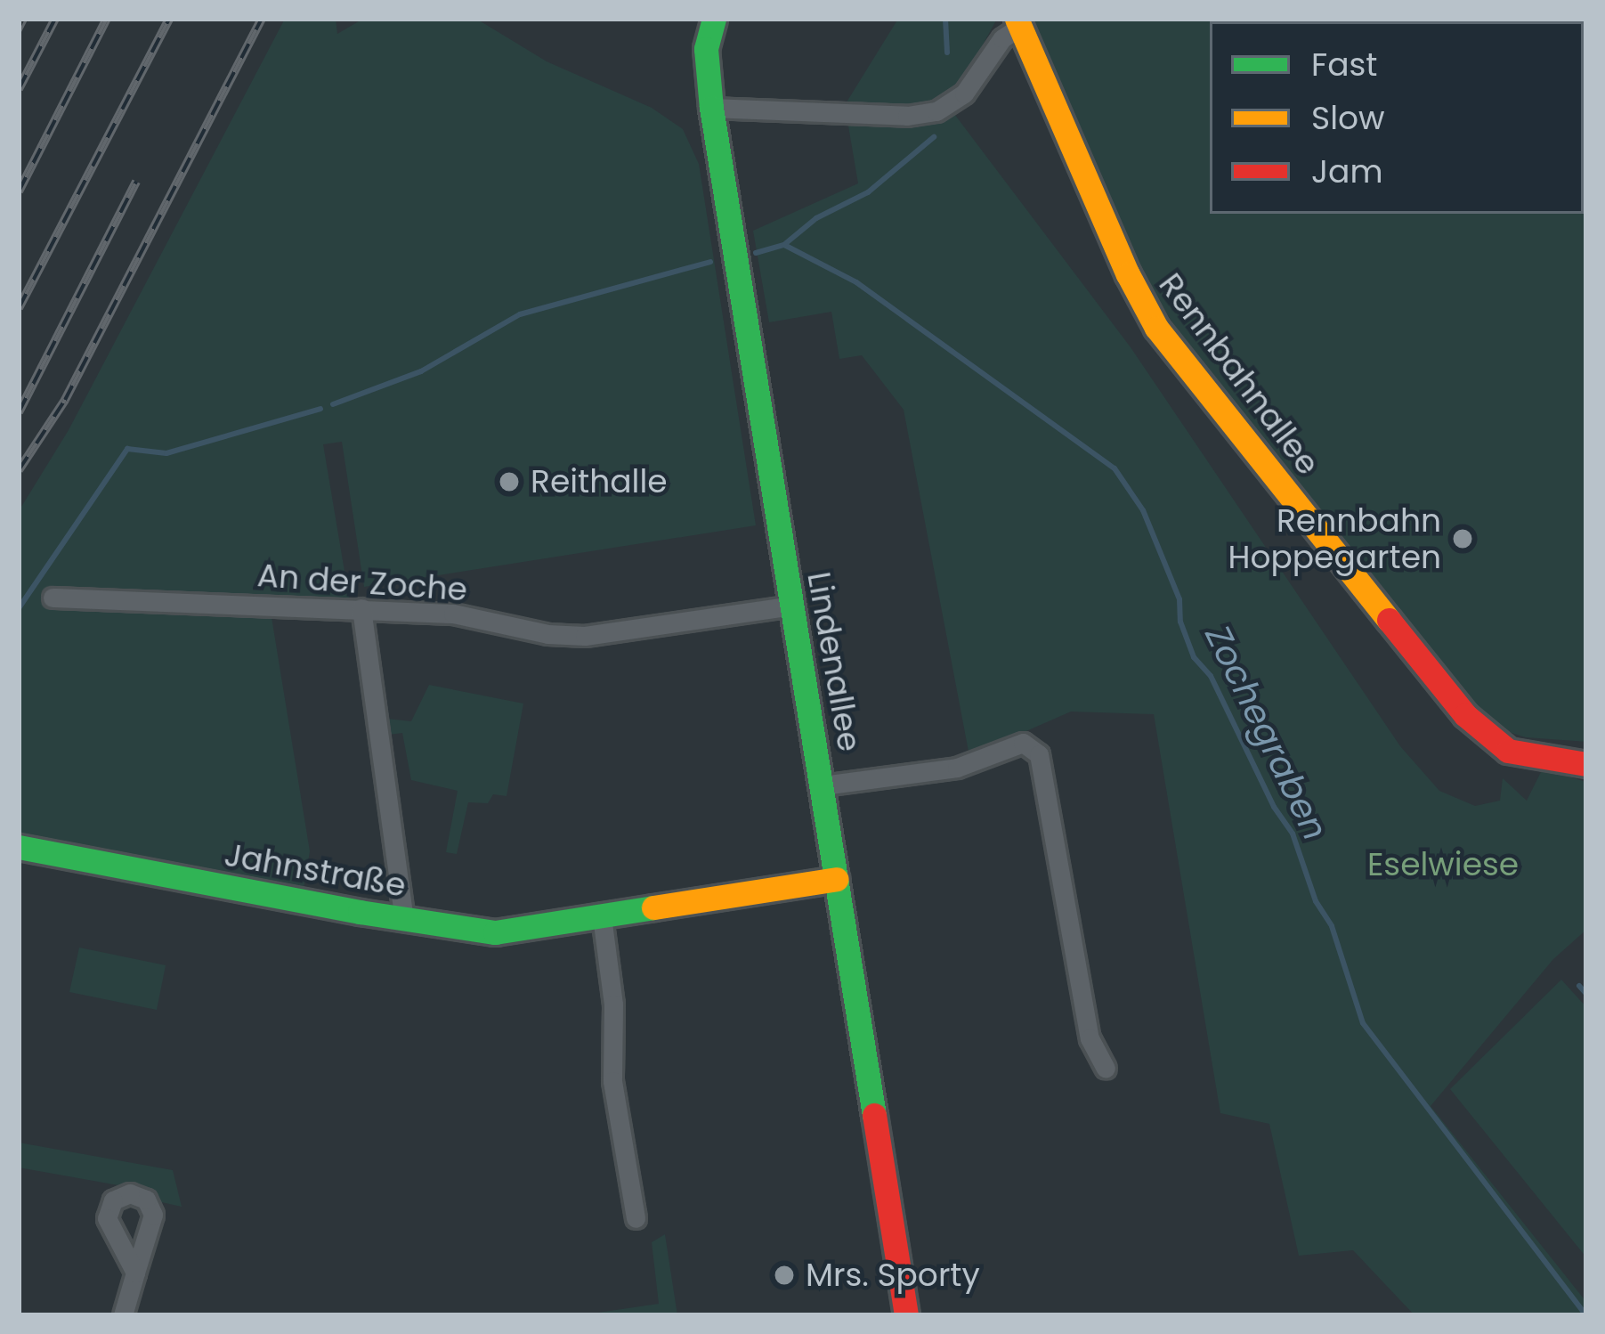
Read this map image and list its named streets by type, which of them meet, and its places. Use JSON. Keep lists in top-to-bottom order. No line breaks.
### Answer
{"streets":{"street":["Rennbahnallee","An der Zoche","Lindenallee","Jahnstraße"]},"crossings":[["Rennbahnallee","Lindenallee"],["An der Zoche","Lindenallee"],["Lindenallee","Jahnstraße"]],"water":["Zochegraben"],"parks":["Eselwiese"],"places":["Reithalle","Rennbahn Hoppegarten","Mrs. Sporty"],"legend":["Fast","Slow","Jam"]}
